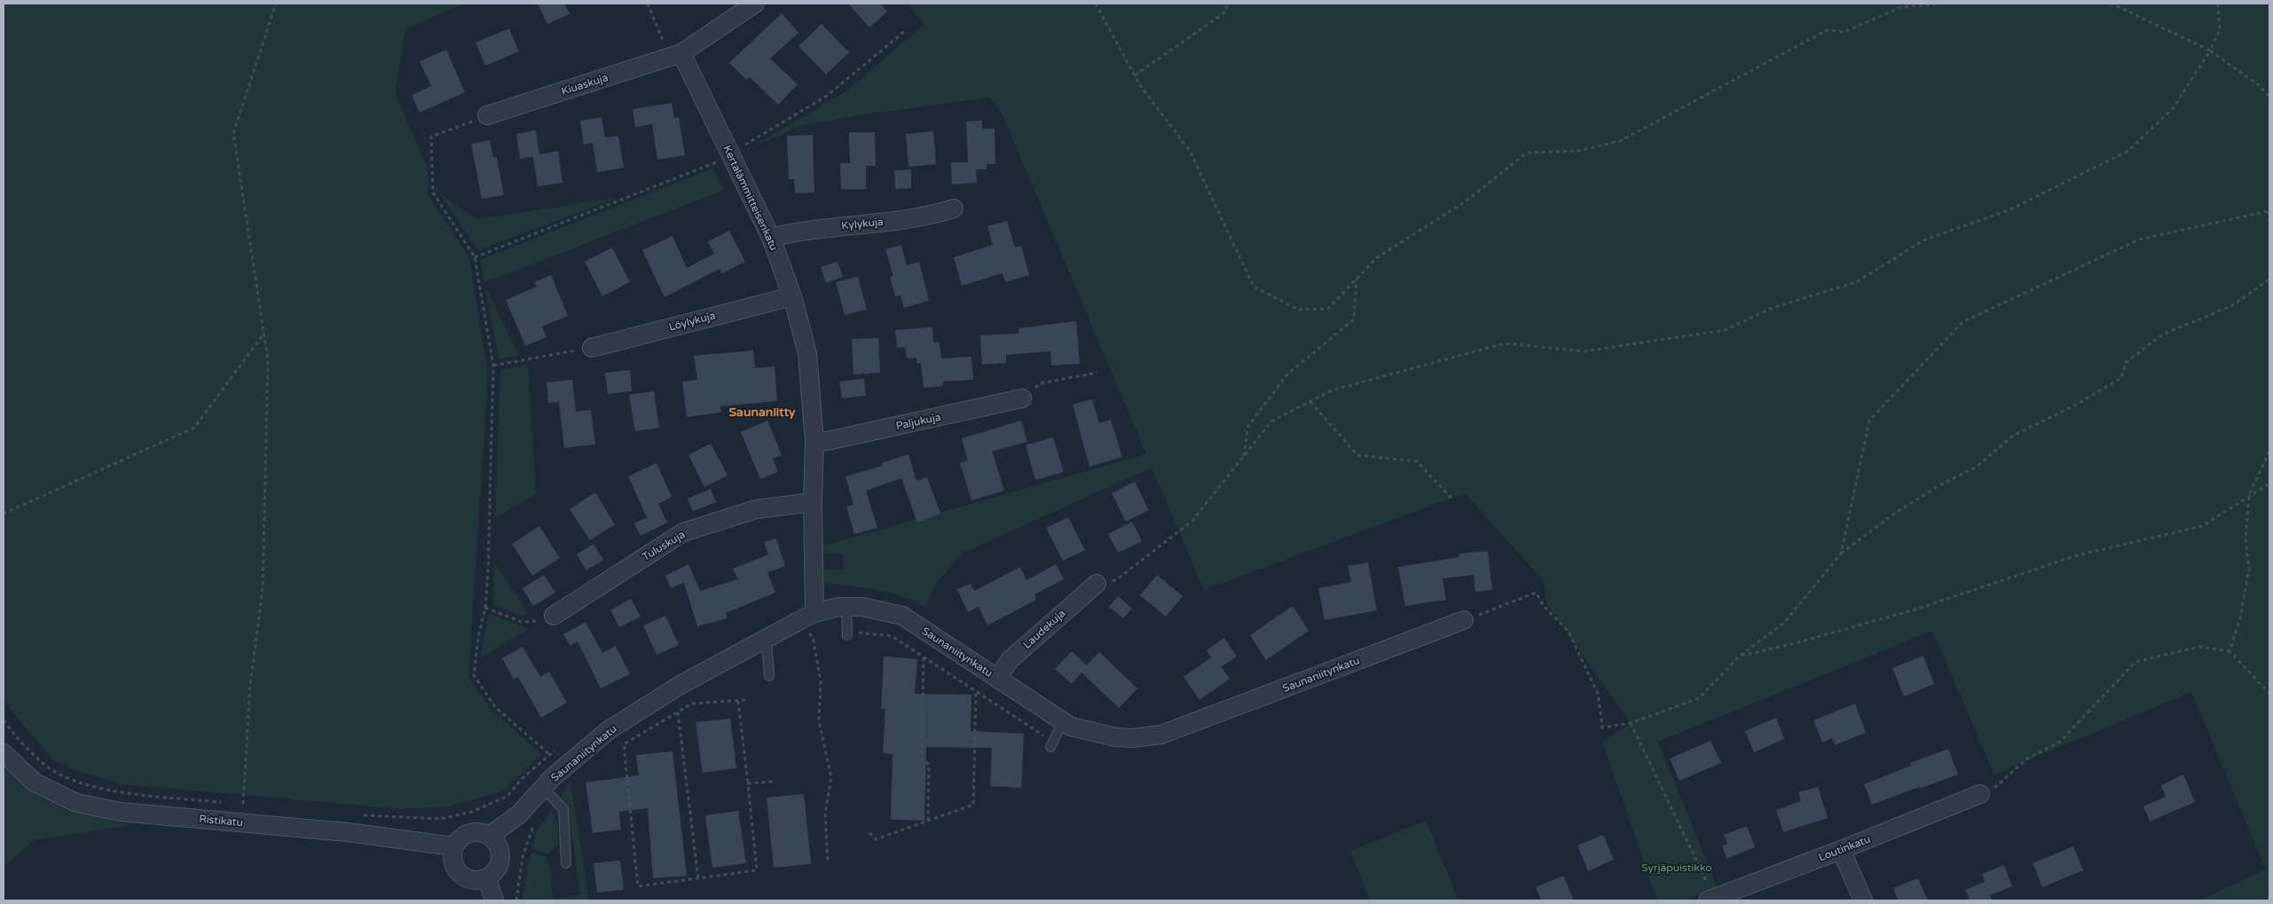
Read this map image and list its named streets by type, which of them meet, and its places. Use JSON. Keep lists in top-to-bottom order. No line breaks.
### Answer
{"streets":{"street":["Kiuaskuja","Kertalämmitteisenkatu","Kylykuja","Löylykuja","Paljukuja","Tuluskuja","Laudekuja","Saunaniitynkatu","Ristikatu","Loutinkatu"]},"crossings":[["Kiuaskuja","Kertalämmitteisenkatu"],["Kertalämmitteisenkatu","Kylykuja"],["Kertalämmitteisenkatu","Löylykuja"],["Kertalämmitteisenkatu","Paljukuja"],["Kertalämmitteisenkatu","Tuluskuja"],["Kertalämmitteisenkatu","Saunaniitynkatu"],["Laudekuja","Saunaniitynkatu"],["Saunaniitynkatu","Ristikatu"]],"districts":["Saunaniitty"],"parks":["Syrjäpuistikko"]}
